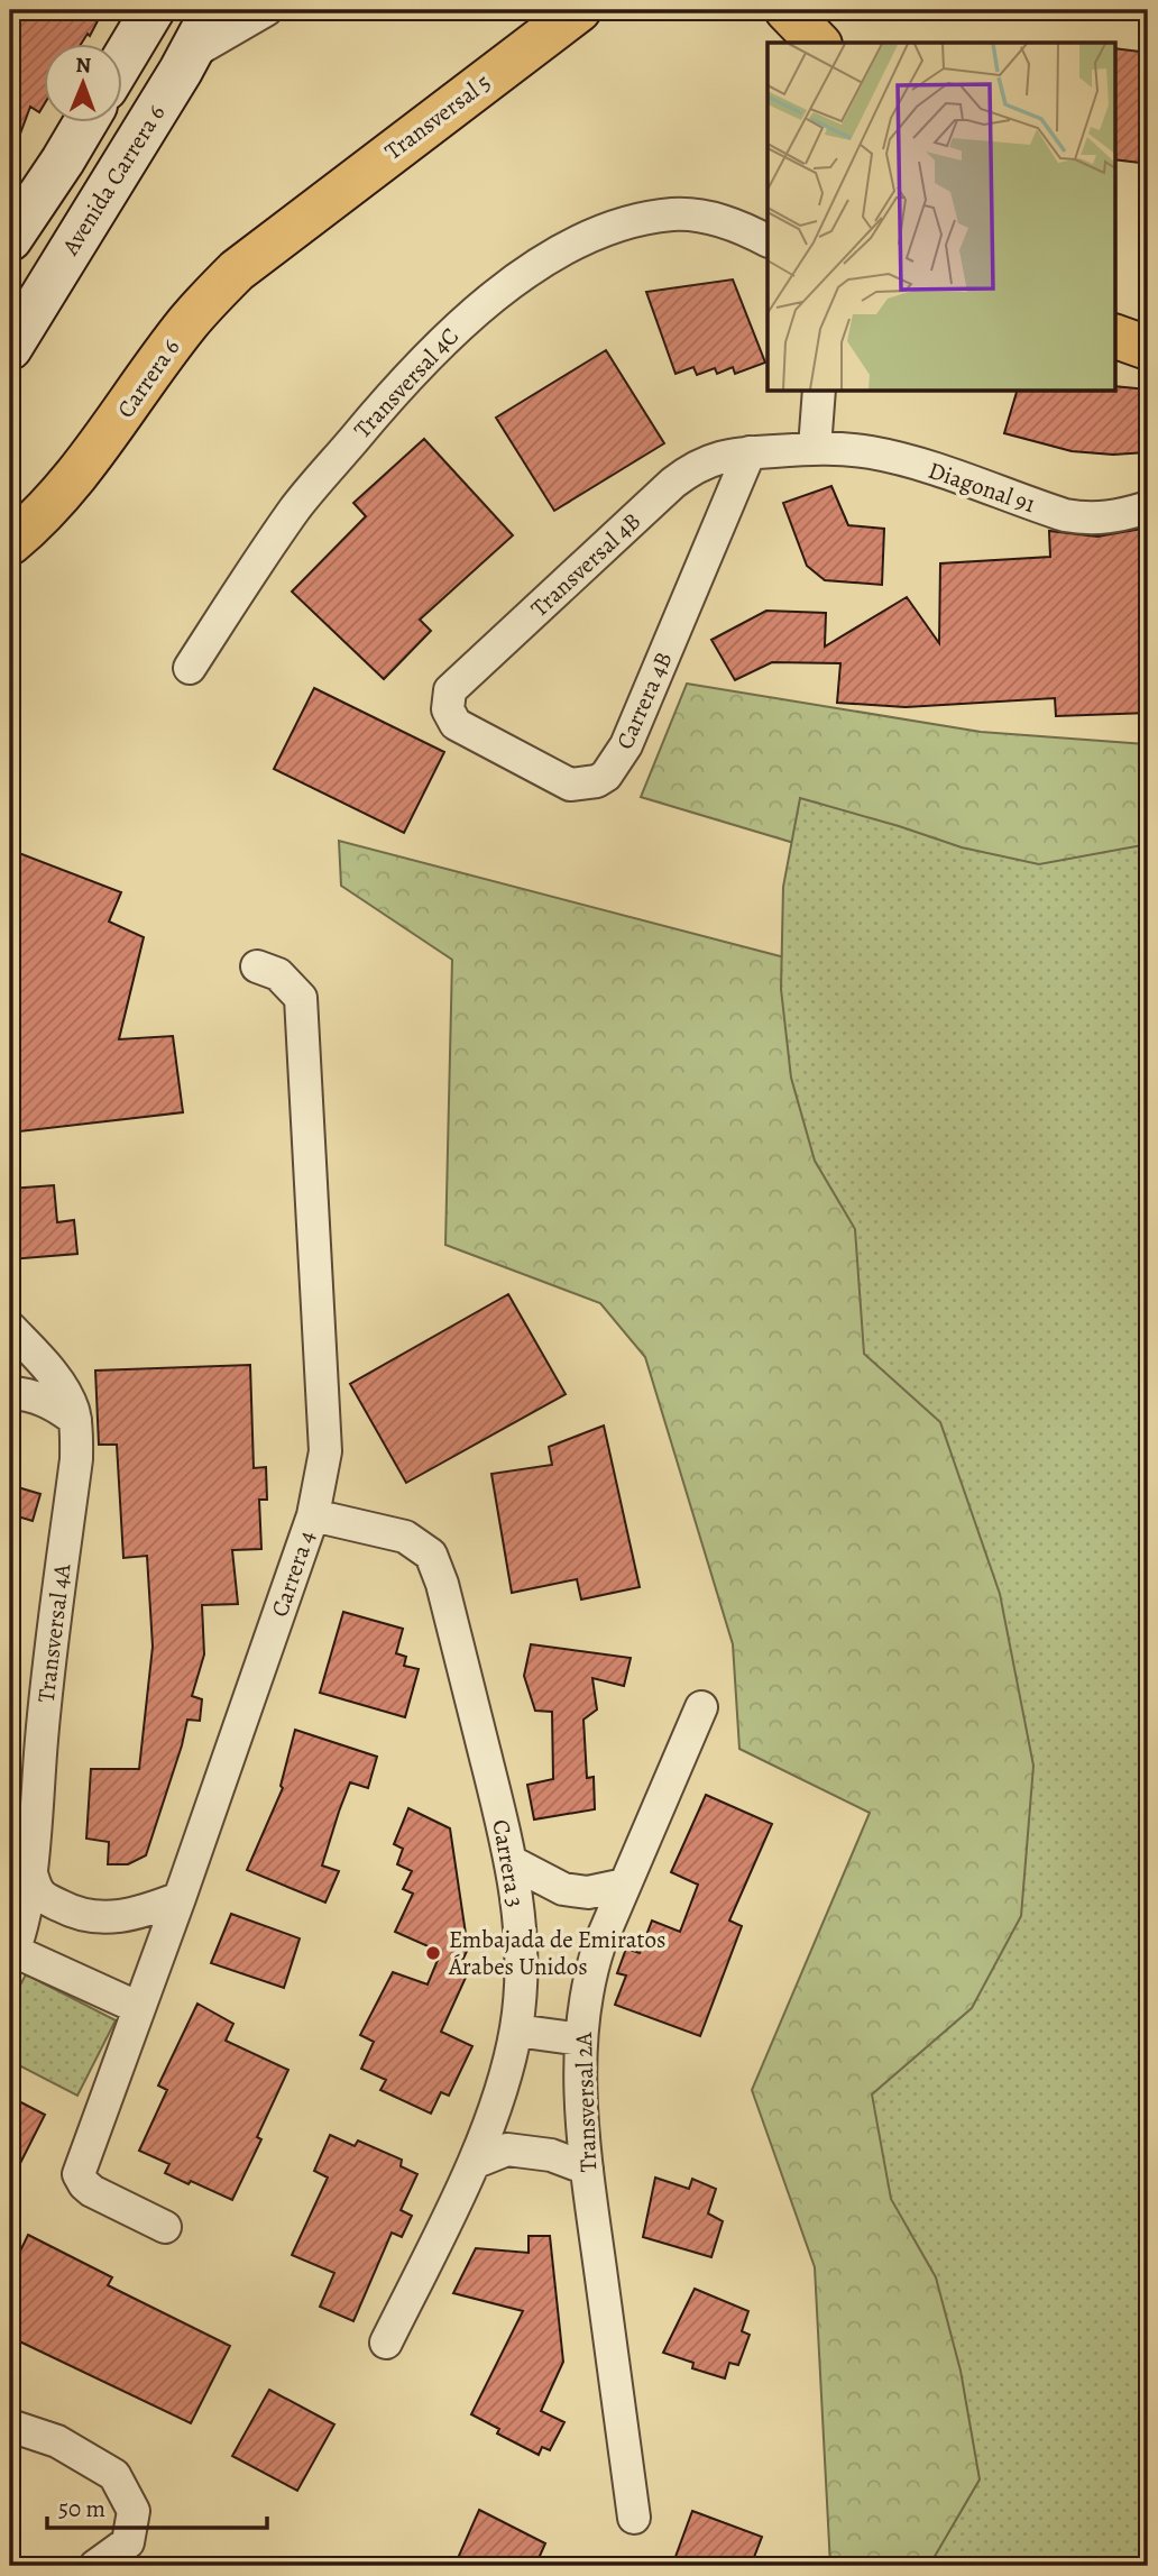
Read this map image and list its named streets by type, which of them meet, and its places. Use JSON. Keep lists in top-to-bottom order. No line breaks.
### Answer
{"streets":{"main road":["Transversal 5","Avenida Carrera 6","Carrera 6"],"street":["Transversal 4C","Diagonal 91","Transversal 4B","Carrera 4B","Carrera 4","Transversal 4A","Carrera 3","Transversal 2A"]},"crossings":[["Transversal 5","Carrera 6"],["Diagonal 91","Transversal 4B"],["Diagonal 91","Carrera 4B"],["Transversal 4B","Carrera 4B"],["Carrera 4","Carrera 3"]],"places":["Embajada de Emiratos Árabes Unidos"],"scale_bar":"50 m","north":"top"}
